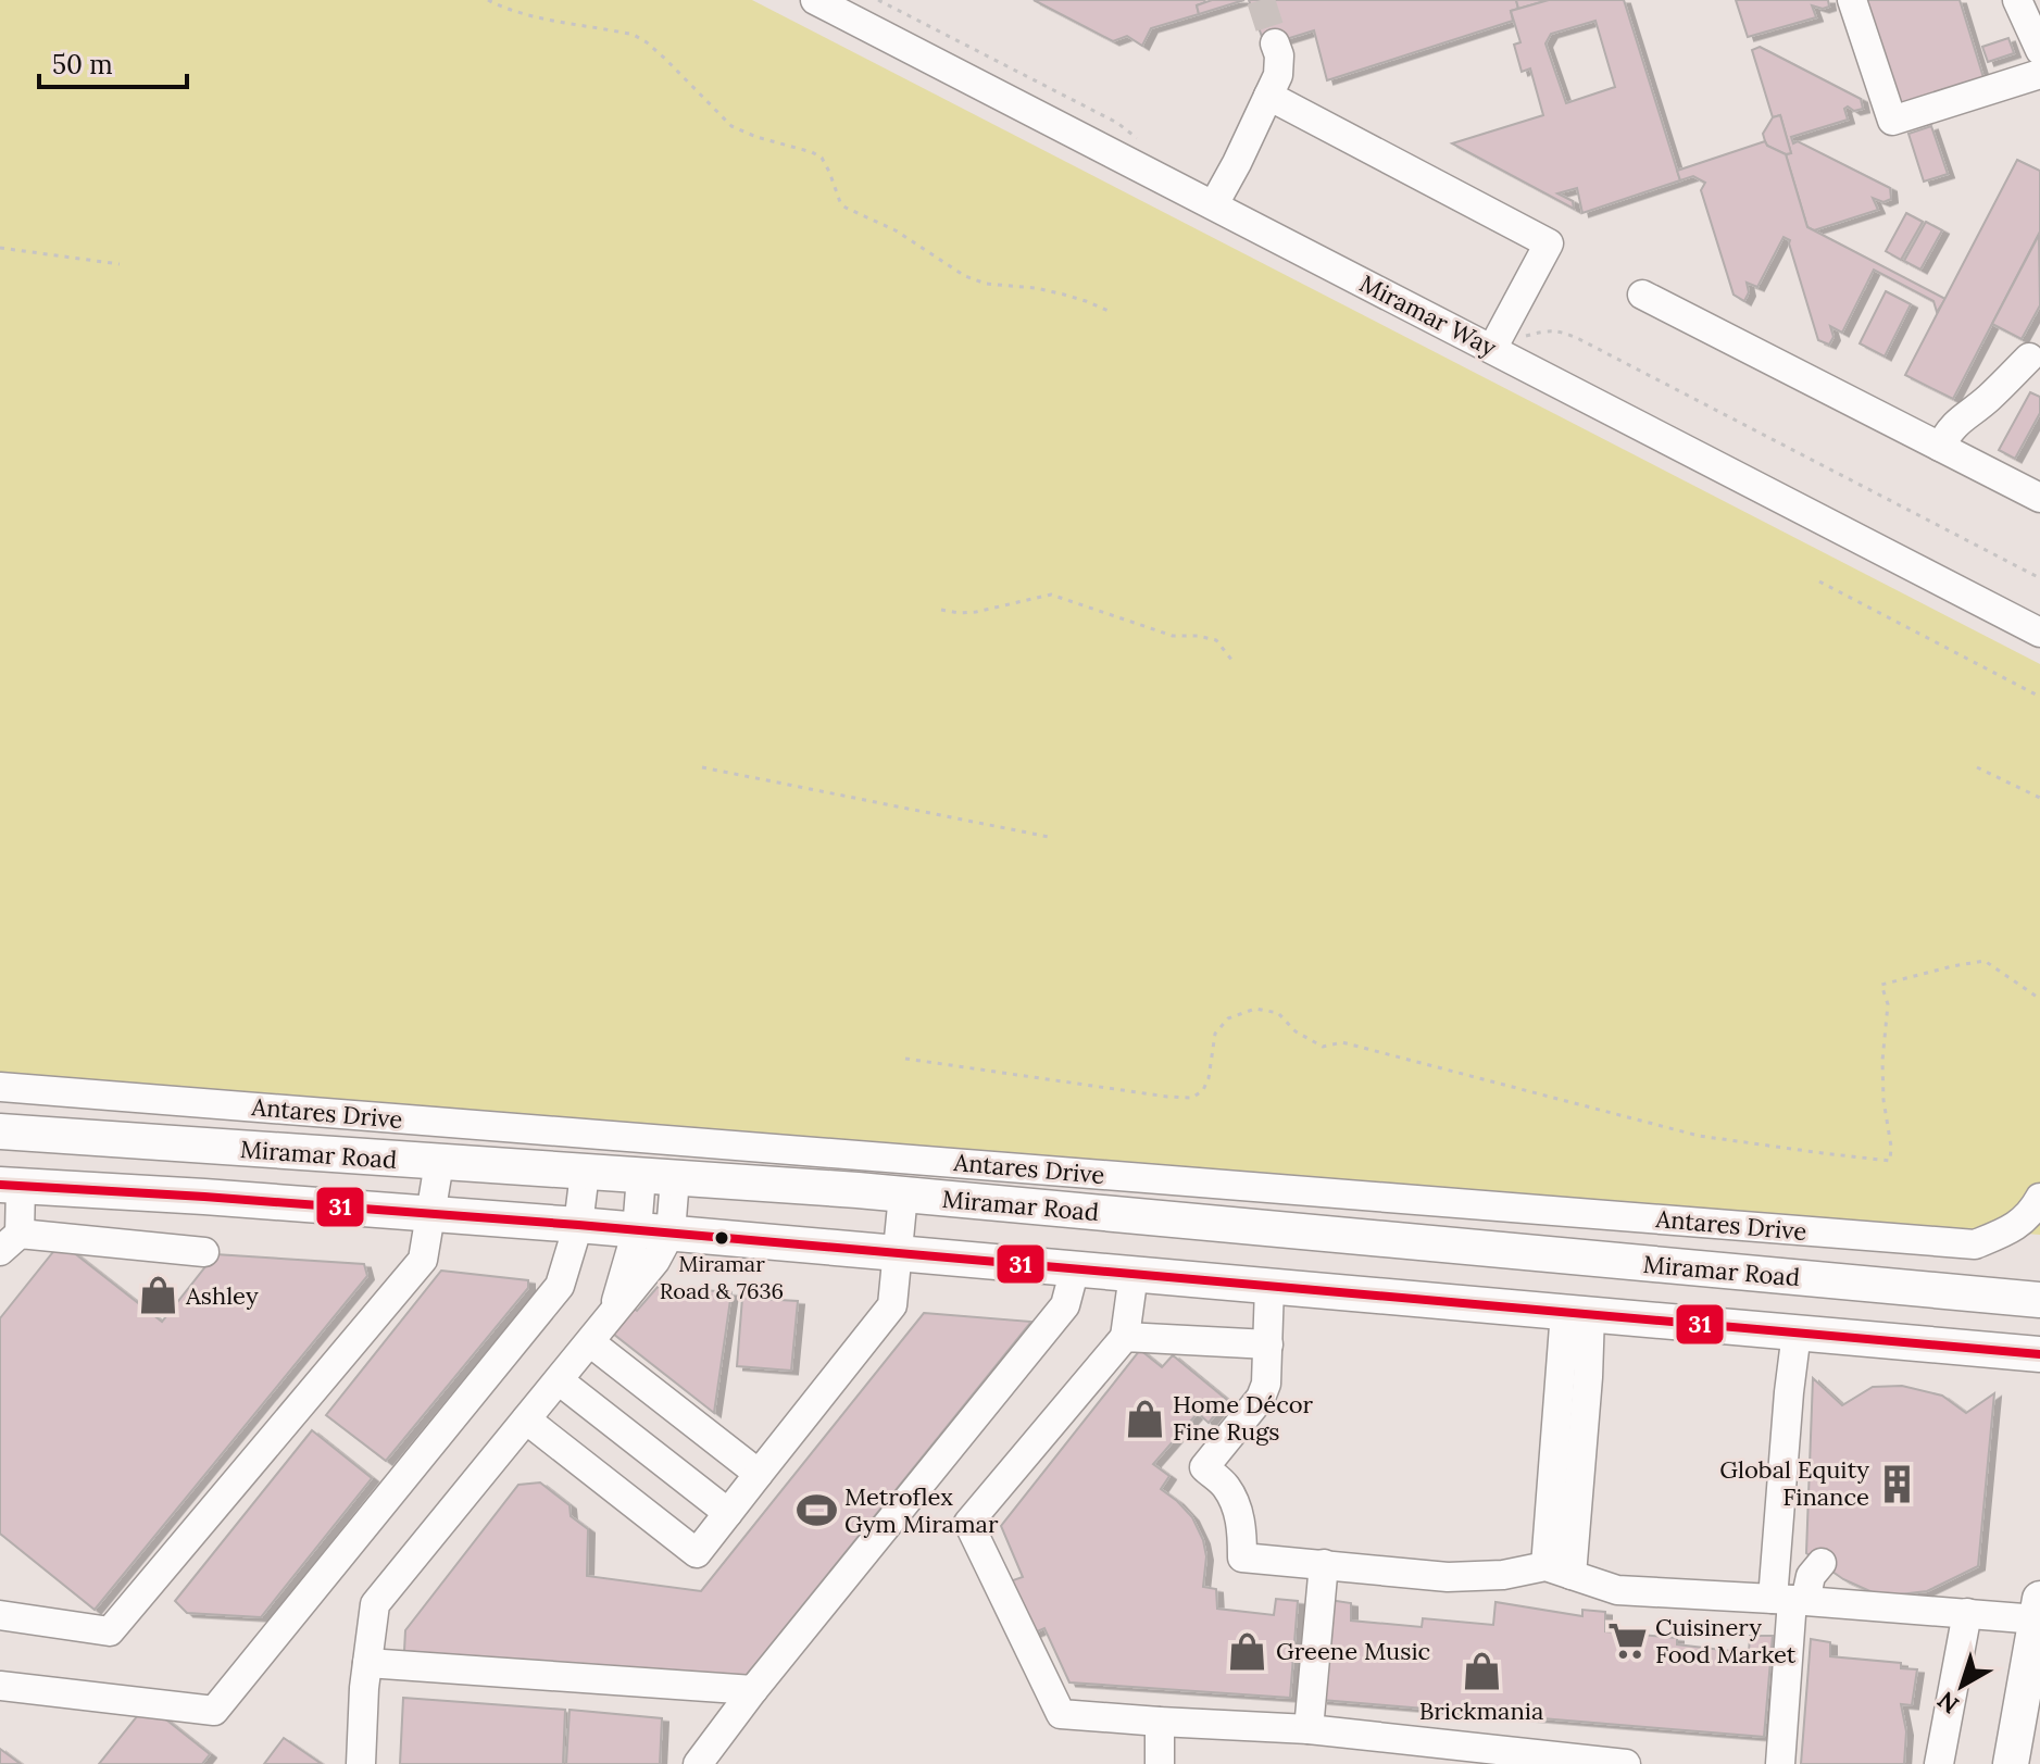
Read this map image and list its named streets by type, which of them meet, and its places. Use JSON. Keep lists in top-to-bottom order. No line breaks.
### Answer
{"streets":{"main road":["Miramar Road"],"street":["Miramar Way","Antares Drive"]},"places":{"other":["Miramar Road & 7636"],"shop":["Ashley","Home Décor Fine Rugs","Greene Music","Brickmania"],"building":["Global Equity Finance"],"sports":["Metroflex Gym Miramar"],"supermarket":["Cuisinery Food Market"]},"lines":["transit line 31"],"scale_bar":"50 m","north":"bottom left"}
